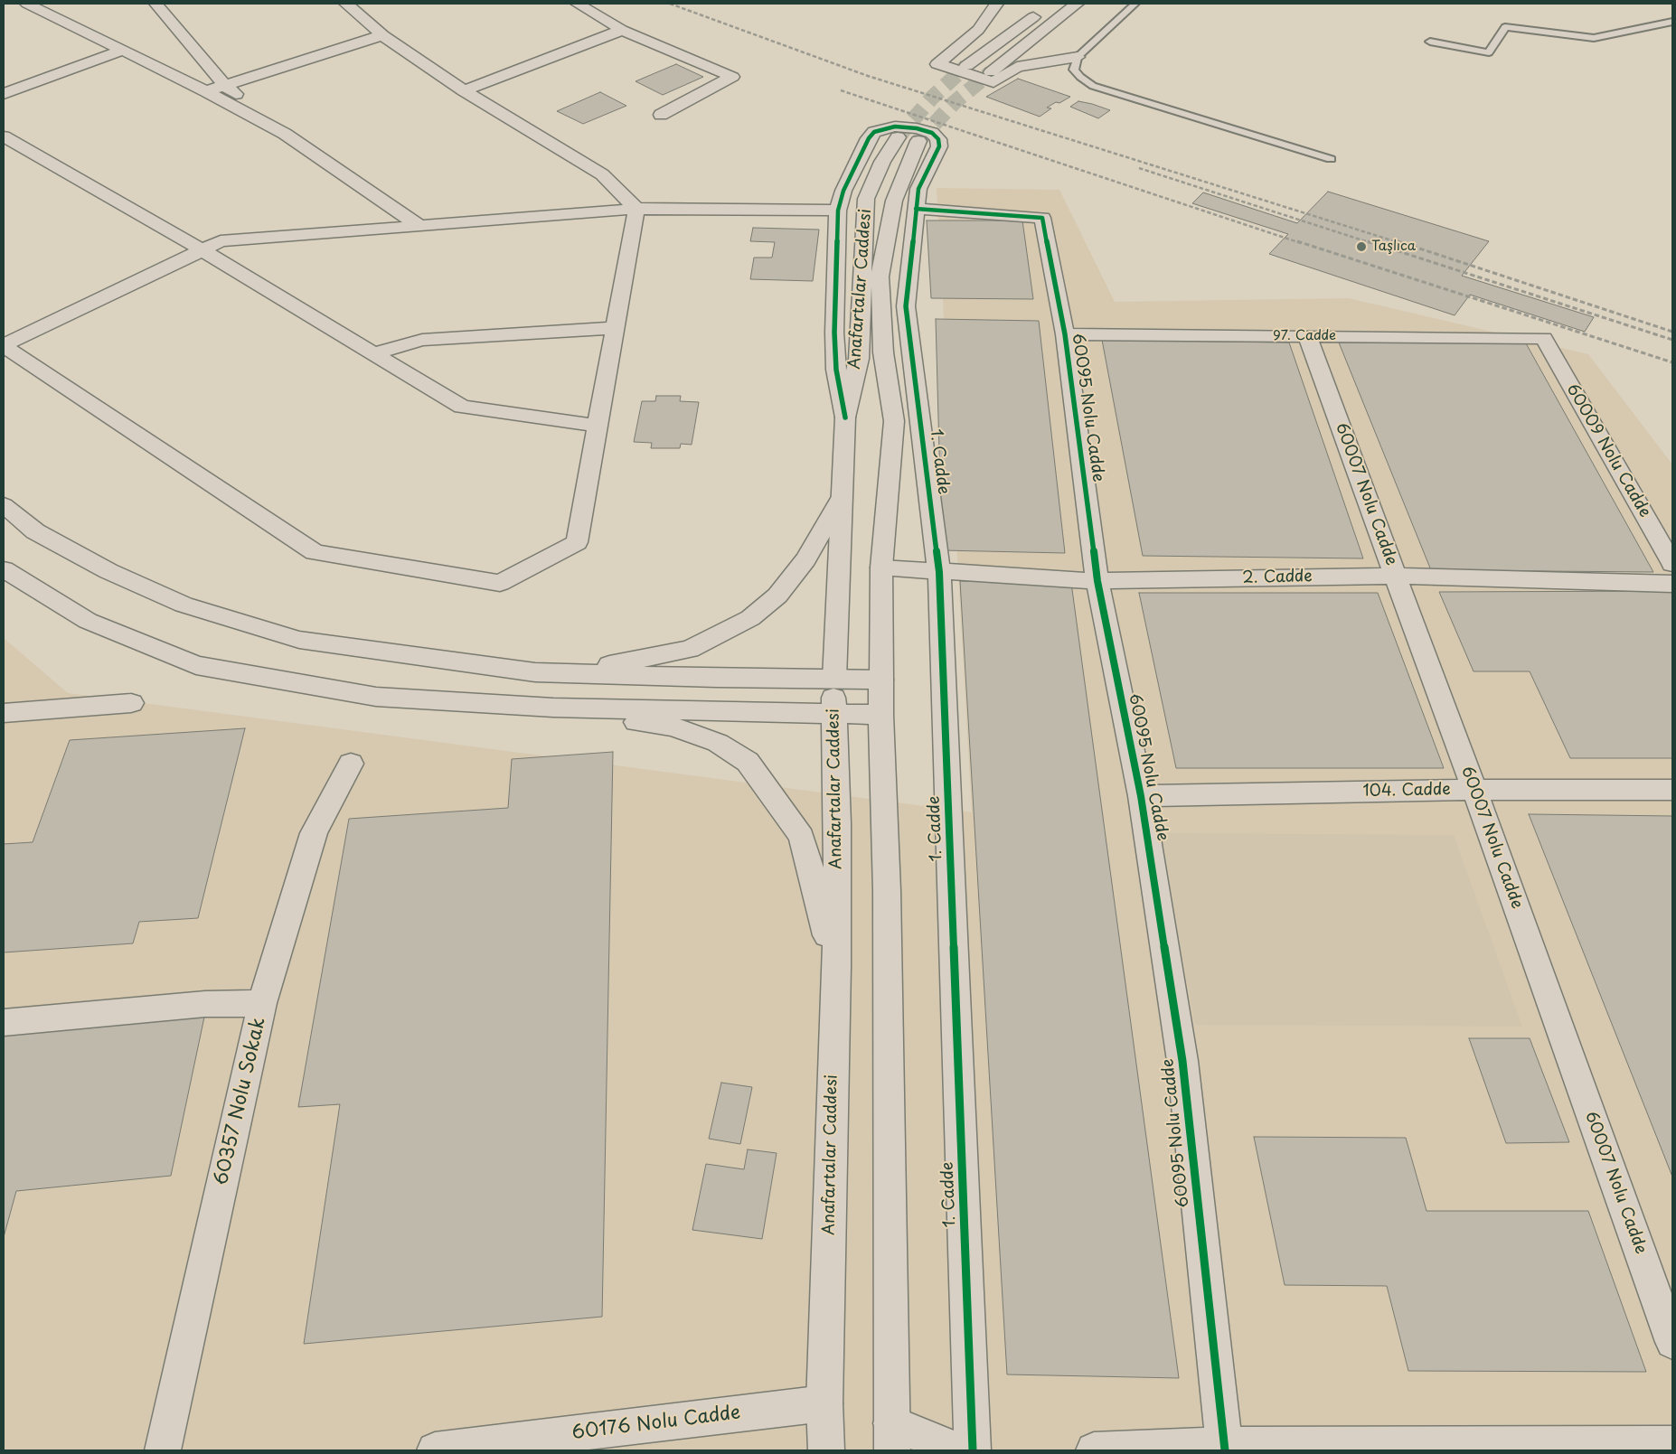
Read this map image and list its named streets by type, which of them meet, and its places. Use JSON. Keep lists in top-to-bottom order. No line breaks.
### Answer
{"streets":{"street":["Anafartalar Caddesi","97. Cadde","60095 Nolu Cadde","60009 Nolu Cadde","1. Cadde","60007 Nolu Cadde","2. Cadde","104. Cadde","60357 Nolu Sokak","60176 Nolu Cadde"]},"crossings":[["Anafartalar Caddesi","2. Cadde"],["Anafartalar Caddesi","60176 Nolu Cadde"],["97. Cadde","60095 Nolu Cadde"],["97. Cadde","60009 Nolu Cadde"],["97. Cadde","60007 Nolu Cadde"],["60095 Nolu Cadde","1. Cadde"],["60095 Nolu Cadde","2. Cadde"],["60095 Nolu Cadde","104. Cadde"],["1. Cadde","2. Cadde"],["60007 Nolu Cadde","2. Cadde"],["60007 Nolu Cadde","104. Cadde"]],"places":["Taşlıca"]}
